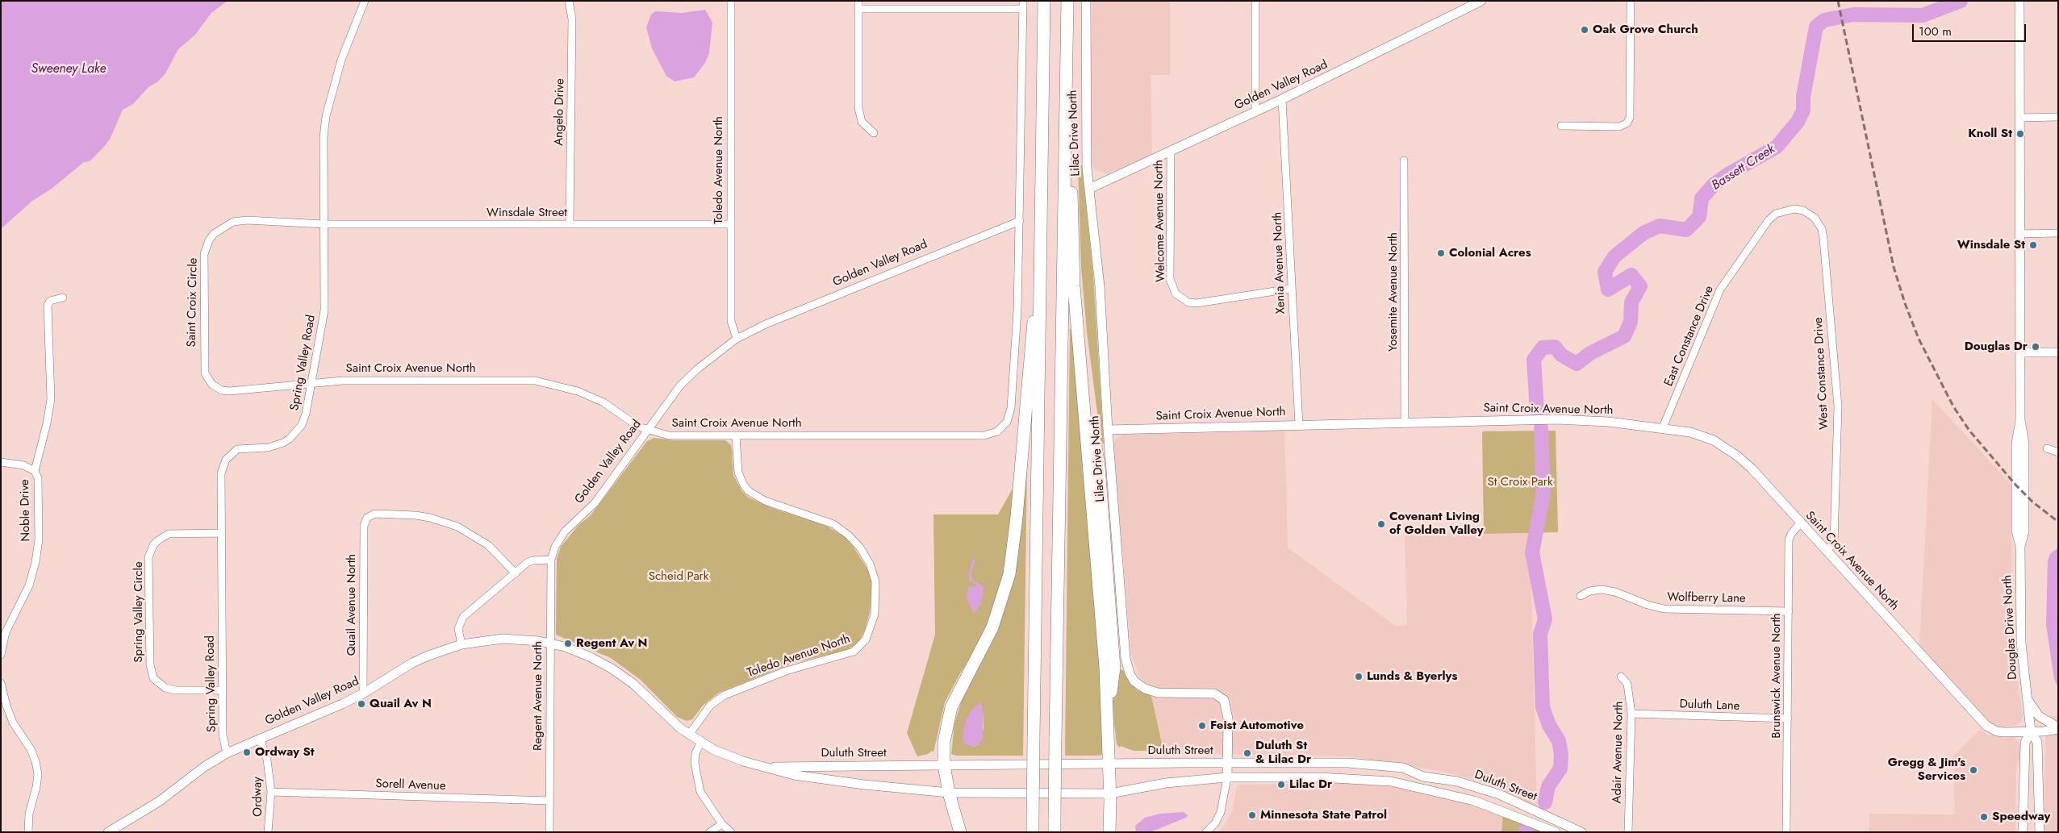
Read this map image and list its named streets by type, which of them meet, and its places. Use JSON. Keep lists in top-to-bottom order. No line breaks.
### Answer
{"streets":{"street":["Golden Valley Road","Angelo Drive","Lilac Drive North","Toledo Avenue North","Winsdale Street","Welcome Avenue North","Xenia Avenue North","Yosemite Avenue North","Saint Croix Circle","East Constance Drive","Spring Valley Road","Saint Croix Avenue North","West Constance Drive","Noble Drive","Wolfberry Lane","Quail Avenue North","Spring Valley Circle","Douglas Drive North","Brunswick Avenue North","Regent Avenue North","Duluth Lane","Duluth Street","Adair Avenue North","Sorell Avenue","Ordway"]},"crossings":[["Golden Valley Road","Lilac Drive North"],["Golden Valley Road","Toledo Avenue North"],["Golden Valley Road","Welcome Avenue North"],["Golden Valley Road","Xenia Avenue North"],["Golden Valley Road","Spring Valley Road"],["Golden Valley Road","Saint Croix Avenue North"],["Golden Valley Road","Quail Avenue North"],["Golden Valley Road","Regent Avenue North"],["Golden Valley Road","Duluth Street"],["Golden Valley Road","Ordway"],["Angelo Drive","Winsdale Street"],["Lilac Drive North","Saint Croix Avenue North"],["Lilac Drive North","Duluth Street"],["Toledo Avenue North","Winsdale Street"],["Toledo Avenue North","Saint Croix Avenue North"],["Toledo Avenue North","Duluth Street"],["Winsdale Street","Saint Croix Circle"],["Winsdale Street","Spring Valley Road"],["Welcome Avenue North","Xenia Avenue North"],["Xenia Avenue North","Saint Croix Avenue North"],["Yosemite Avenue North","Saint Croix Avenue North"],["Saint Croix Circle","Spring Valley Road"],["Saint Croix Circle","Saint Croix Avenue North"],["East Constance Drive","Saint Croix Avenue North"],["East Constance Drive","West Constance Drive"],["Spring Valley Road","Saint Croix Avenue North"],["Spring Valley Road","Spring Valley Circle"],["Saint Croix Avenue North","West Constance Drive"],["Saint Croix Avenue North","Douglas Drive North"],["Saint Croix Avenue North","Brunswick Avenue North"],["Wolfberry Lane","Brunswick Avenue North"],["Brunswick Avenue North","Duluth Lane"],["Regent Avenue North","Duluth Street"],["Regent Avenue North","Sorell Avenue"],["Duluth Lane","Adair Avenue North"],["Sorell Avenue","Ordway"]],"water":["Sweeney Lake","Bassett Creek"],"parks":["St Croix Park","Scheid Park"],"places":["Oak Grove Church","Knoll St","Winsdale St","Colonial Acres","Douglas Dr","Covenant Living of Golden Valley","Regent Av N","Lunds & Byerlys","Quail Av N","Feist Automotive","Ordway St","Duluth St & Lilac Dr","Gregg & Jim's Services","Lilac Dr","Minnesota State Patrol","Speedway"],"scale_bar":"100 m"}
